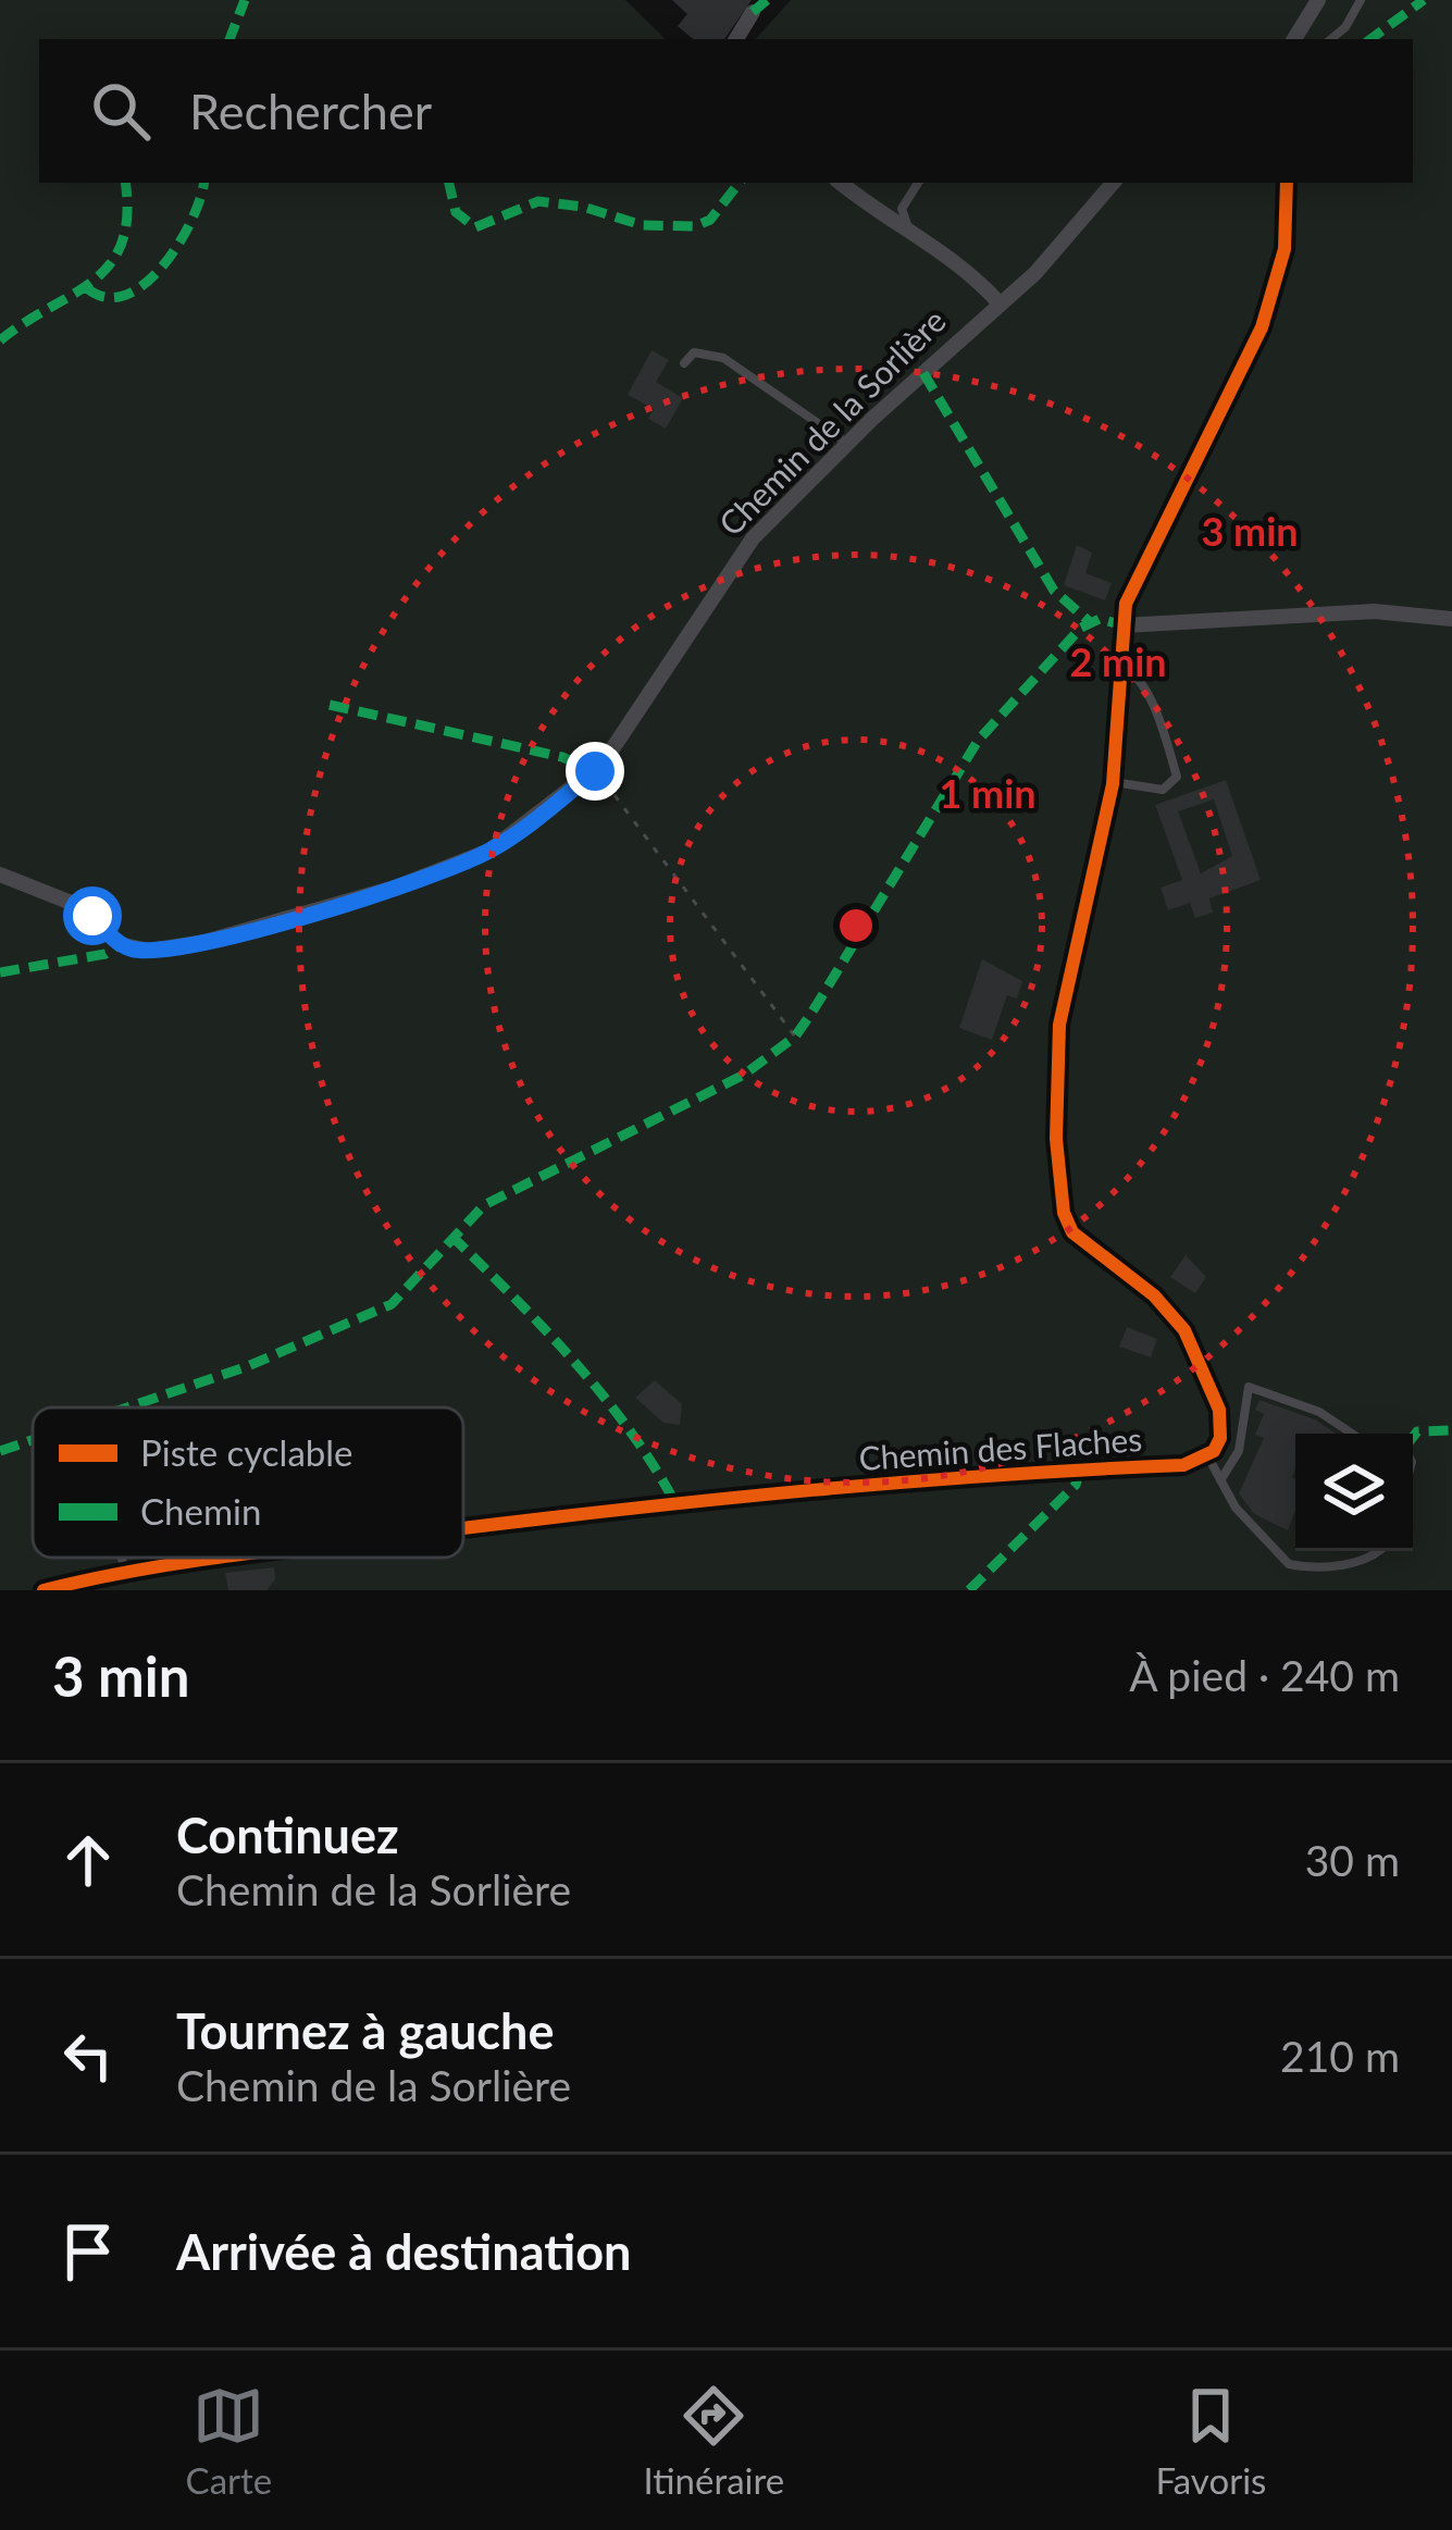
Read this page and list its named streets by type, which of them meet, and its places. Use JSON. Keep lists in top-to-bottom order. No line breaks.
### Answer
{"streets":{"street":["Chemin de la Sorlière","Chemin des Flaches"]},"legend":["Piste cyclable","Chemin"],"page":{"search":"Rechercher","heading":["3 min","À pied · 240 m"],"list":[["Continuez","Chemin de la Sorlière","30 m"],["Tournez à gauche","Chemin de la Sorlière","210 m"],"Arrivée à destination"],"nav":["Carte","Itinéraire","Favoris"]},"rings":["3 min","2 min","1 min"]}
